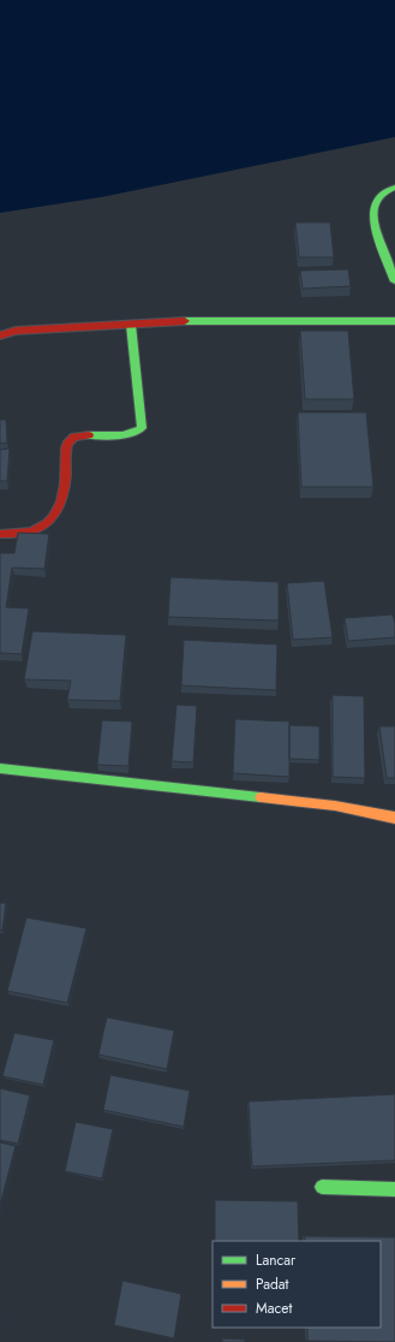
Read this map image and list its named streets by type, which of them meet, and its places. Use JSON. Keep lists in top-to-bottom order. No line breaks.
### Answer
{"legend":["Lancar","Padat","Macet"]}
